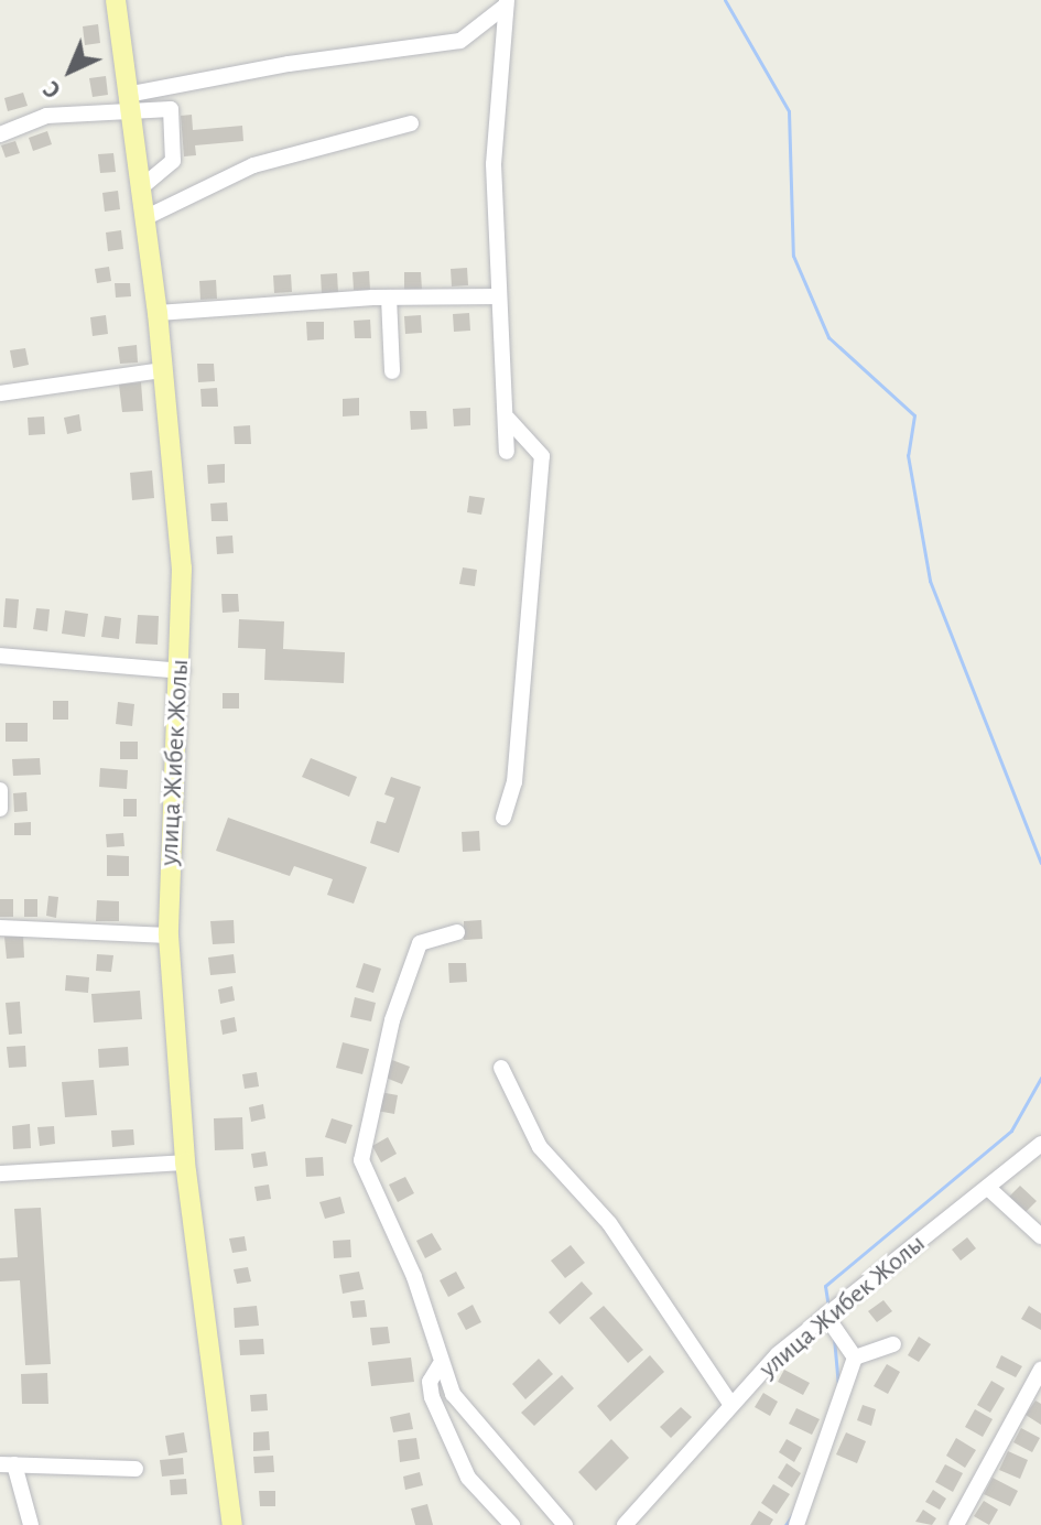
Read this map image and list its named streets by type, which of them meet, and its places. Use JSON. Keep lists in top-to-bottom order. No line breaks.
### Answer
{"streets":{"main road":["улица Жибек Жолы"]},"north":"bottom left"}
